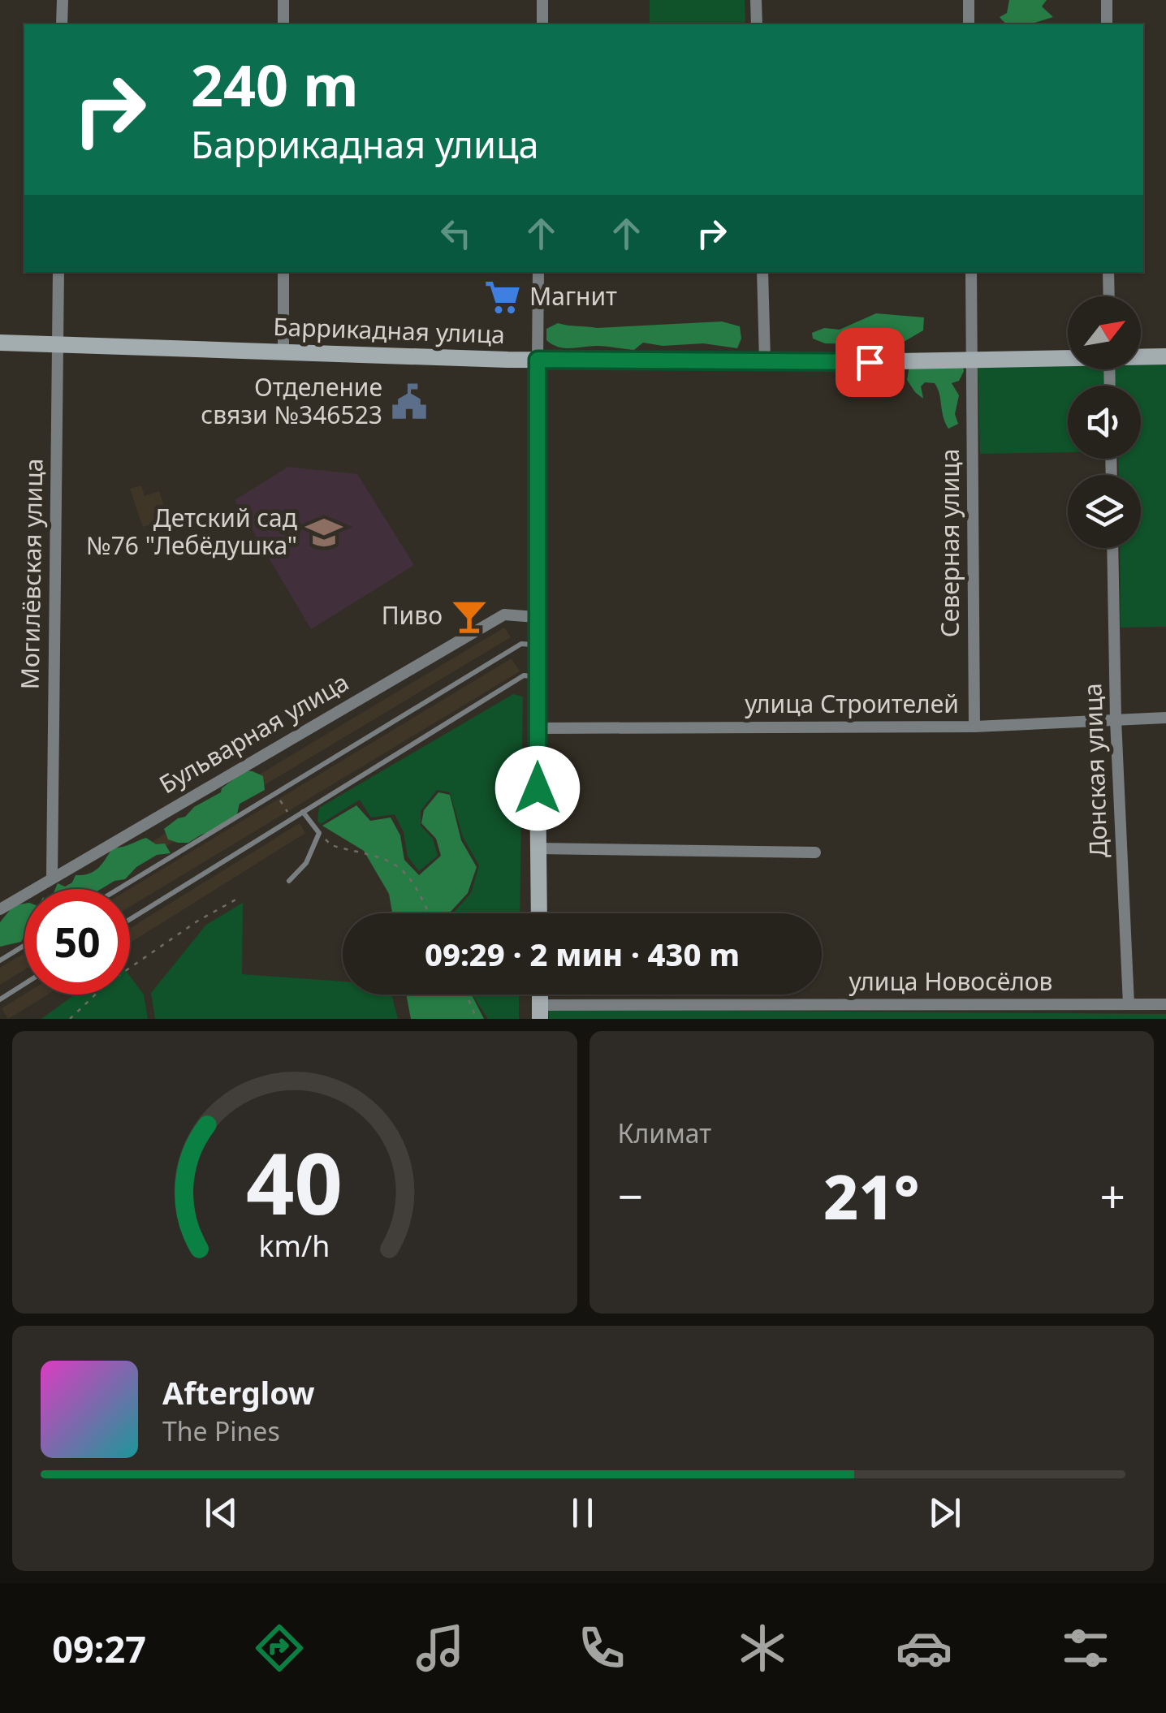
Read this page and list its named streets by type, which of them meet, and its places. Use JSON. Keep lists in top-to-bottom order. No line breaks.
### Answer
{"streets":{"main road":["Баррикадная улица"],"street":["Северная улица","Могилёвская улица","улица Строителей","Бульварная улица","Донская улица","улица Новосёлов"]},"crossings":[["Баррикадная улица","Северная улица"],["Баррикадная улица","Могилёвская улица"],["Северная улица","улица Строителей"],["Могилёвская улица","Бульварная улица"],["улица Строителей","Донская улица"],["Донская улица","улица Новосёлов"]],"places":{"supermarket":["Магнит"],"public building":["Отделение связи №346523"],"school or university":["Детский сад №76 \"Лебёдушка\""],"bar":["Пиво"]},"north":"top right","page":{"turn":["240 m","Баррикадная улица"],"limit":"50","trip":"09:29 · 2 мин · 430 m","tile":"Климат","heat":["−","21°","+"],"song":["Afterglow","The Pines"],"tabs":"09:27","gauge":["40","km/h"]}}
